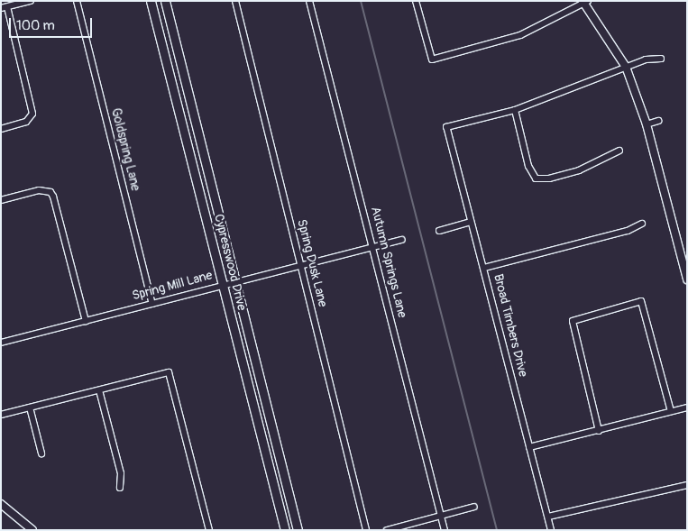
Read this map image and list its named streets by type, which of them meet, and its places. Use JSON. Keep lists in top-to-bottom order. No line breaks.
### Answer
{"streets":{"main road":["Cypresswood Drive"],"street":["Goldspring Lane","Autumn Springs Lane","Spring Dusk Lane","Spring Mill Lane","Broad Timbers Drive"]},"crossings":[["Goldspring Lane","Spring Mill Lane"],["Cypresswood Drive","Spring Mill Lane"],["Autumn Springs Lane","Spring Mill Lane"],["Spring Dusk Lane","Spring Mill Lane"]],"scale_bar":"100 m"}
